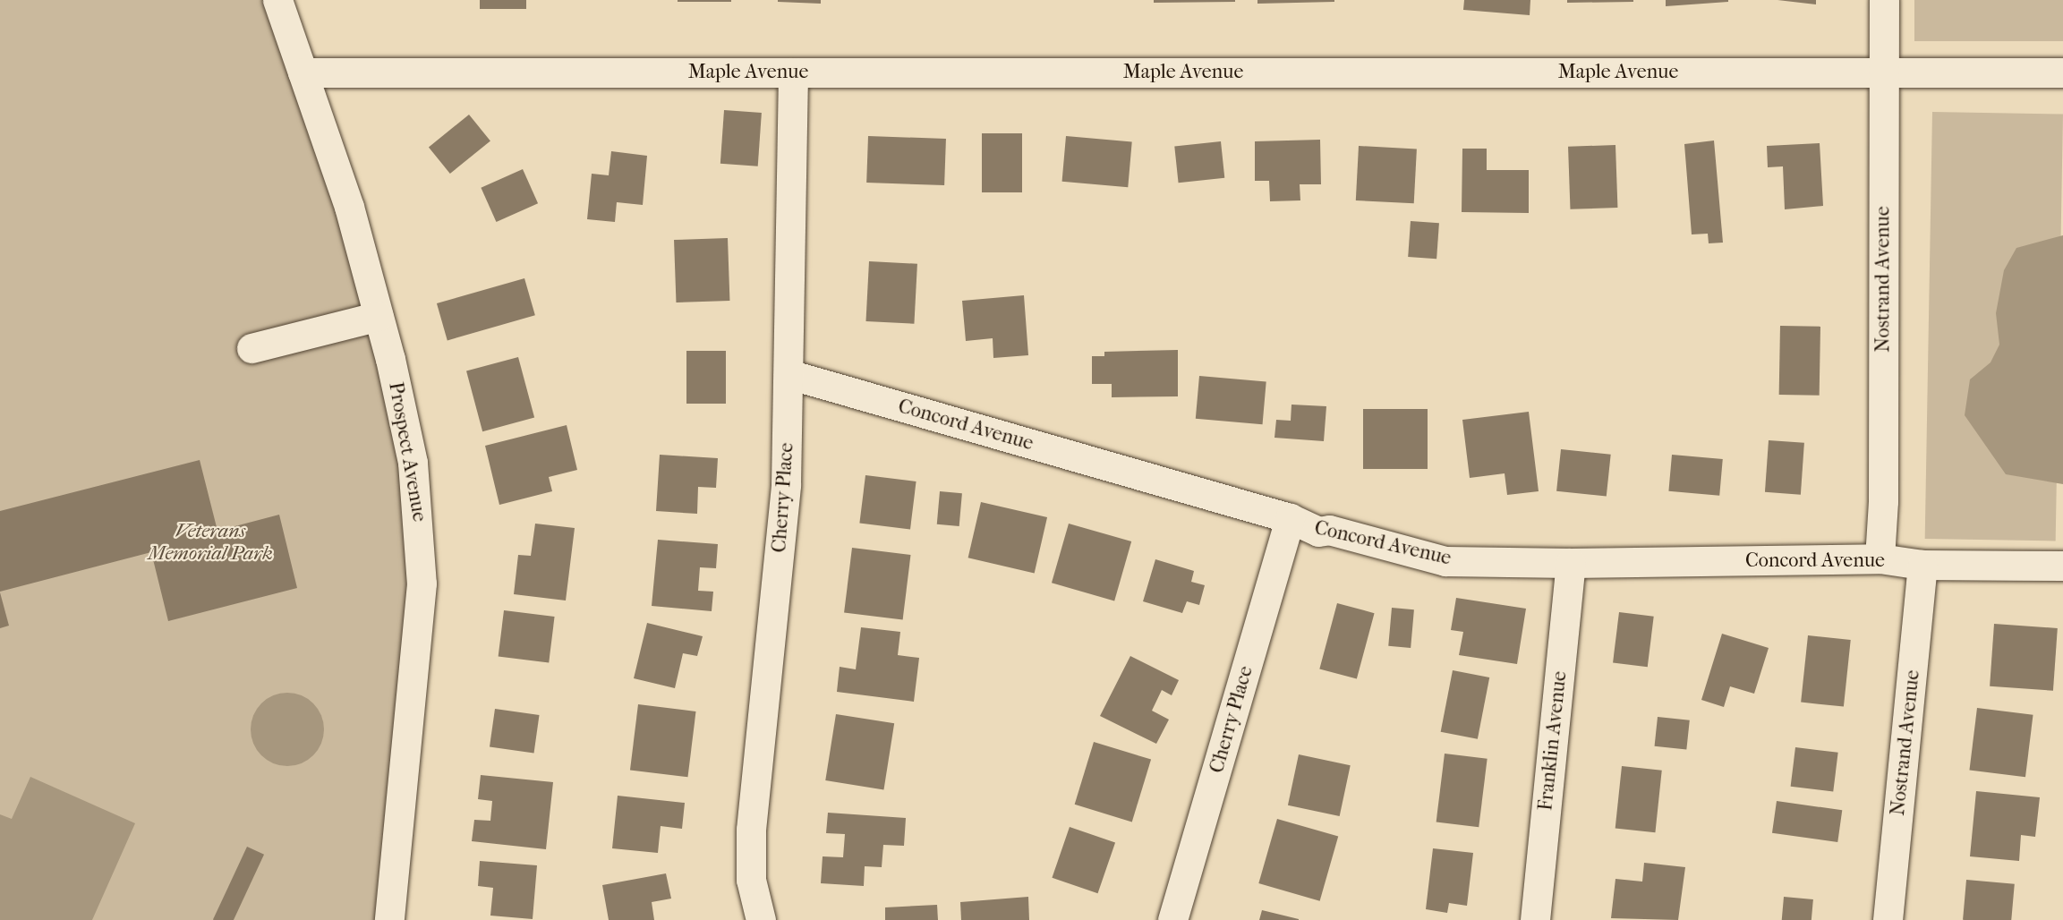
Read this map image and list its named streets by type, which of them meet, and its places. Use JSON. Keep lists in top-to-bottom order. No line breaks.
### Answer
{"streets":{"street":["Maple Avenue","Nostrand Avenue","Concord Avenue","Prospect Avenue","Cherry Place","Franklin Avenue"]},"crossings":[["Maple Avenue","Nostrand Avenue"],["Maple Avenue","Prospect Avenue"],["Maple Avenue","Cherry Place"],["Nostrand Avenue","Concord Avenue"],["Concord Avenue","Cherry Place"],["Concord Avenue","Franklin Avenue"]],"parks":["Veterans Memorial Park"]}
